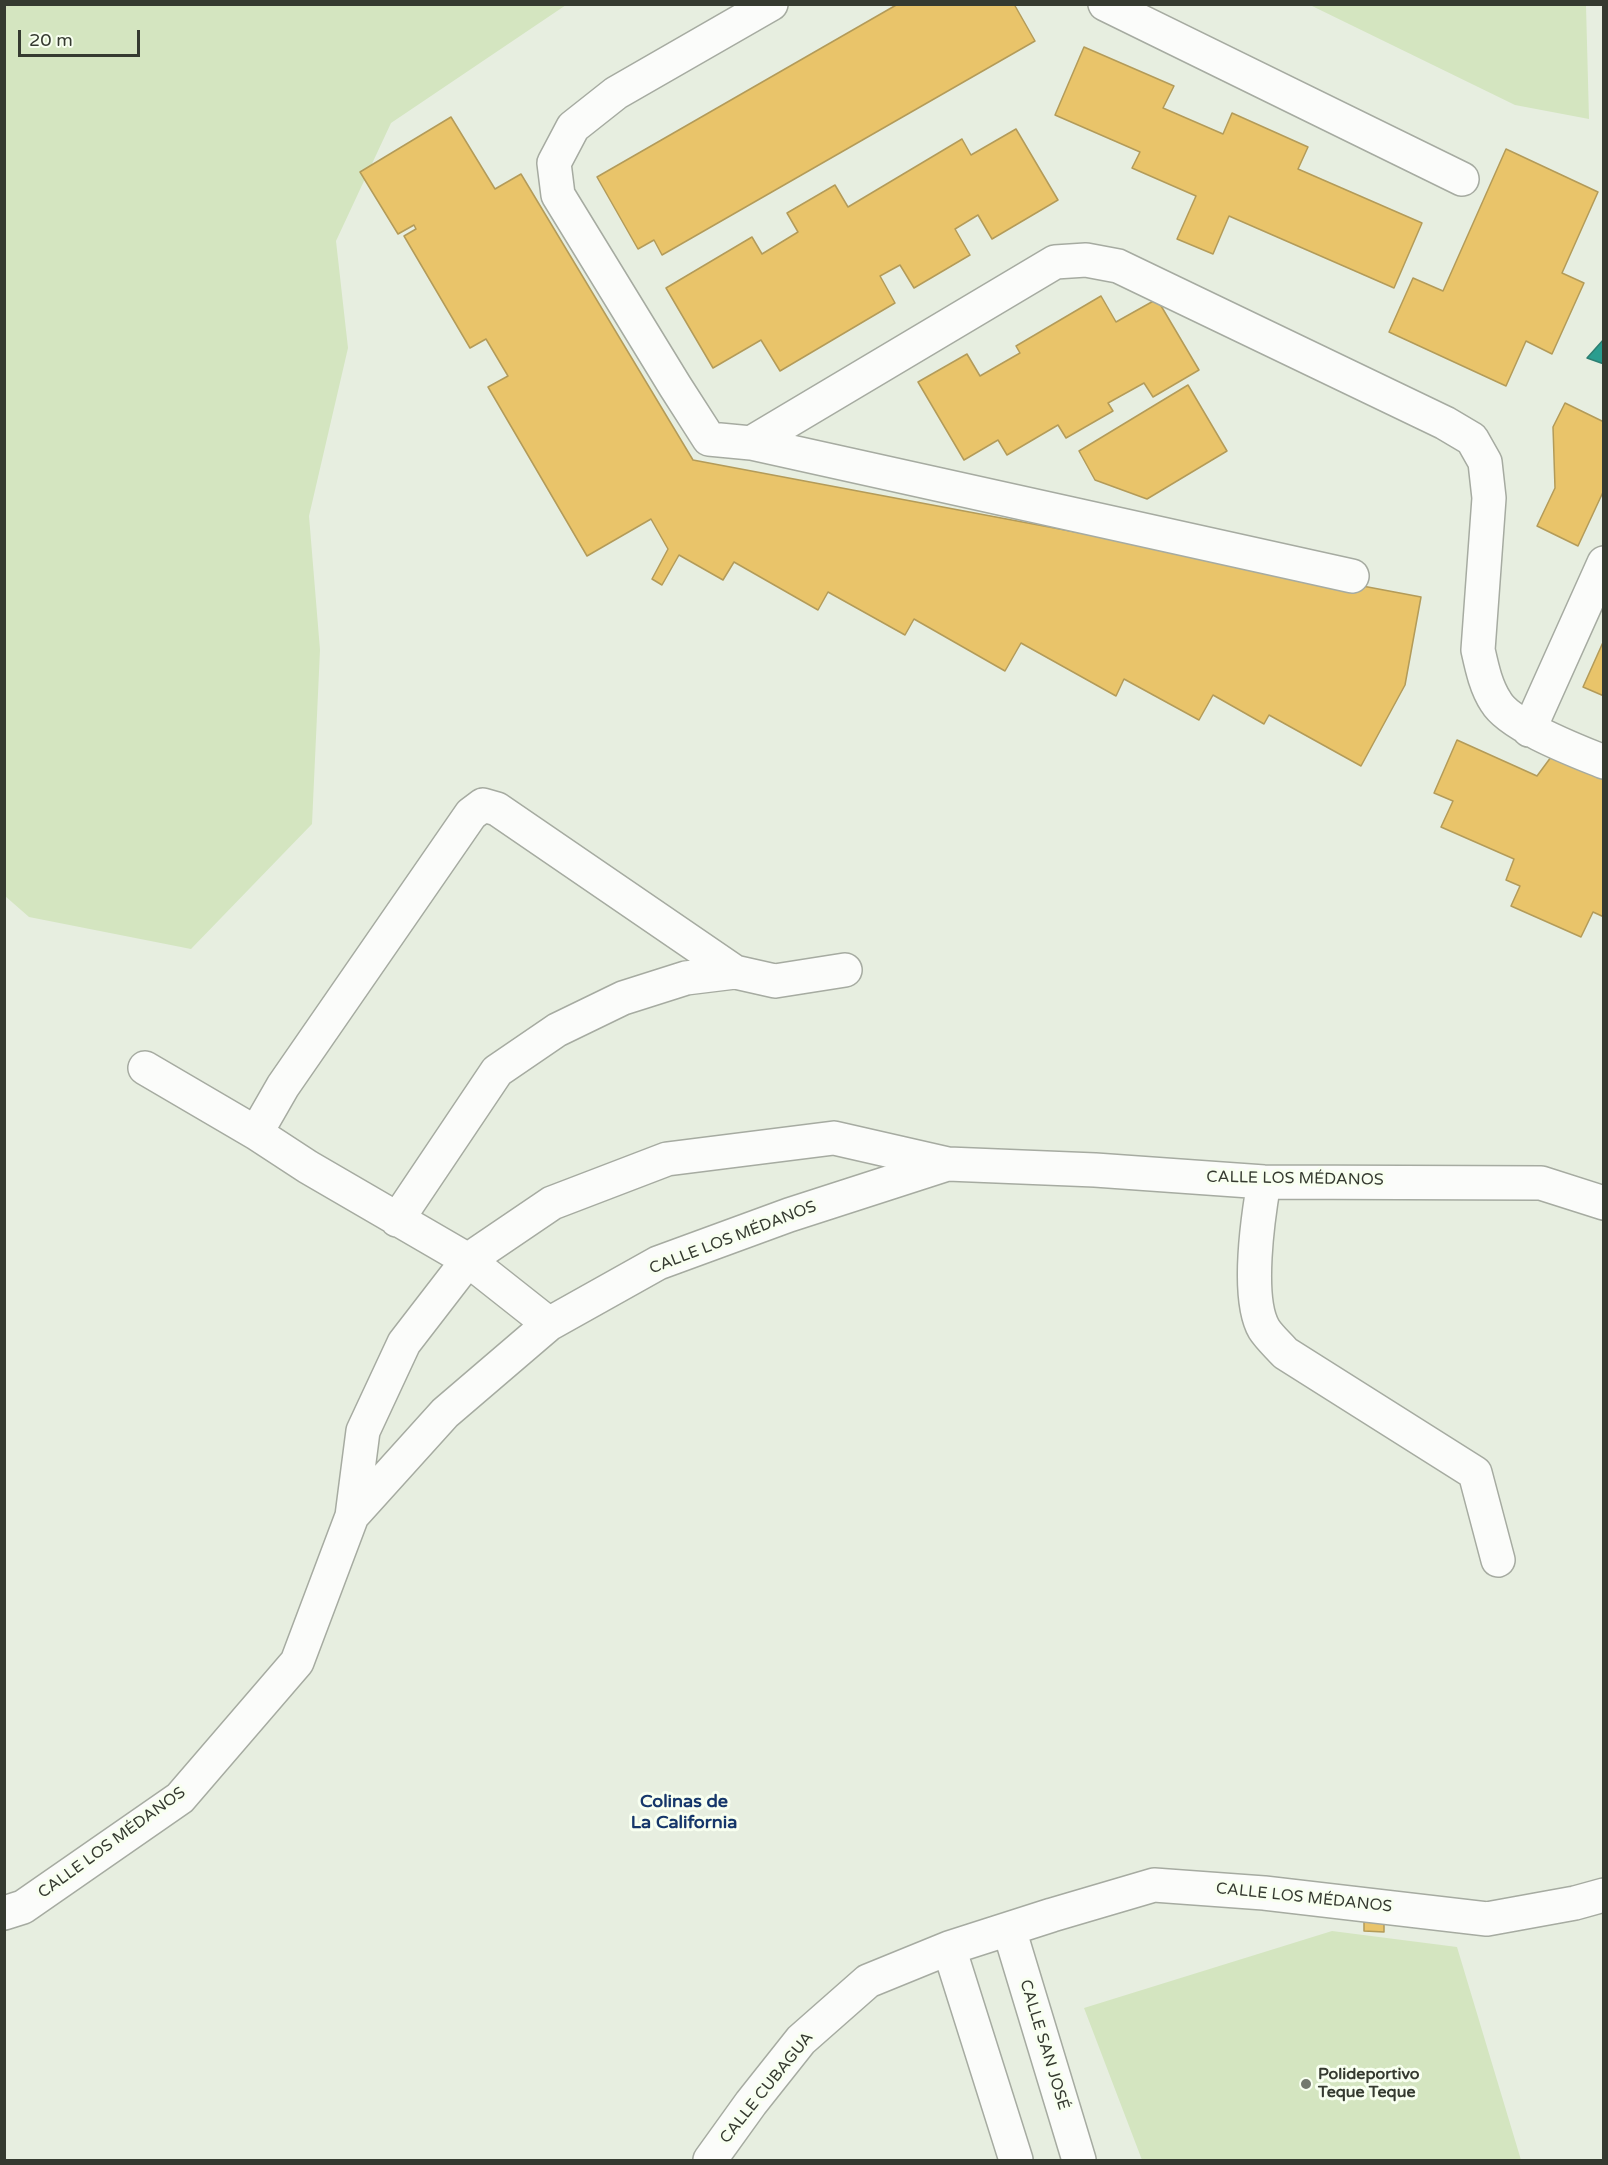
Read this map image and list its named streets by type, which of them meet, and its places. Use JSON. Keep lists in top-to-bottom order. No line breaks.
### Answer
{"streets":{"street":["CALLE LOS MÉDANOS","CALLE SAN JOSÉ","CALLE CUBAGUA"]},"crossings":[["CALLE LOS MÉDANOS","CALLE SAN JOSÉ"],["CALLE LOS MÉDANOS","CALLE CUBAGUA"]],"districts":["Colinas de La California"],"places":["Polideportivo Teque Teque"],"scale_bar":"20 m"}
